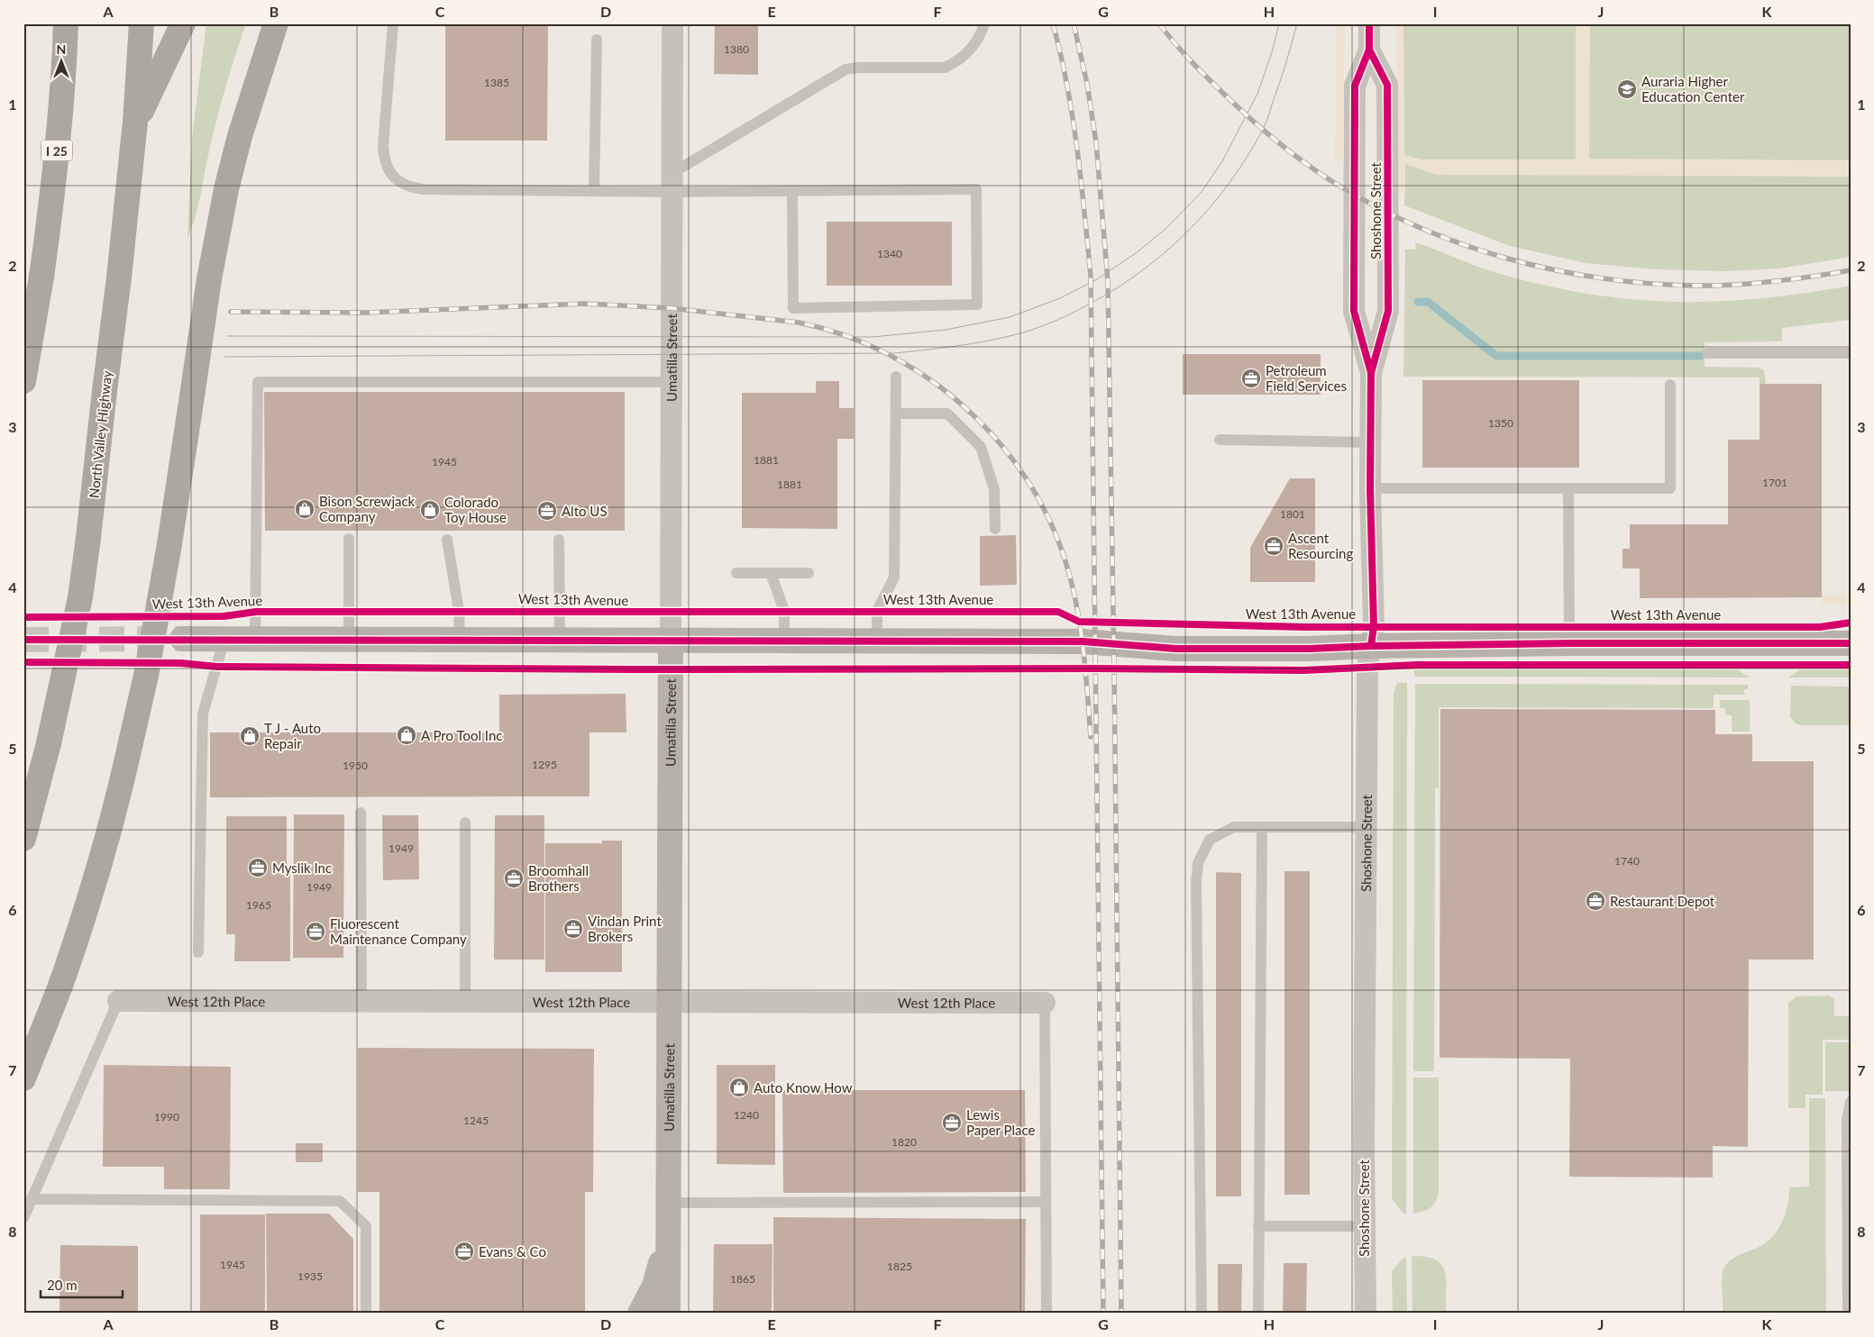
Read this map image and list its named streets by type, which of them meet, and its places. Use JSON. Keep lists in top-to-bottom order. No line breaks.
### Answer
{"streets":{"highway":["I 25","North Valley Highway"],"street":["Shoshone Street","Umatilla Street","West 13th Avenue","West 12th Place"]},"crossings":[["Shoshone Street","West 13th Avenue"],["Umatilla Street","West 13th Avenue"],["Umatilla Street","West 12th Place"]],"places":{"school or university":["Auraria Higher Education Center"],"office":["Petroleum Field Services","Alto US","Ascent Resourcing","Myslik Inc","Broomhall Brothers","Restaurant Depot","Vindan Print Brokers","Fluorescent Maintenance Company","Lewis Paper Place","Evans & Co"],"shop":["Bison Screwjack Company","Colorado Toy House","A Pro Tool Inc","T J - Auto Repair","Auto Know How"]},"house_numbers":["1380","1385","1340","1350","1881","1945","1701","1881","1801","1295","1950","1949","1740","1949","1965","1240","1990","1245","1820","1945","1825","1935","1865"],"scale_bar":"20 m","north":"top","grid":{"columns":["A","B","C","D","E","F","G","H","I","J","K"],"rows":["1","2","3","4","5","6","7","8"]}}
